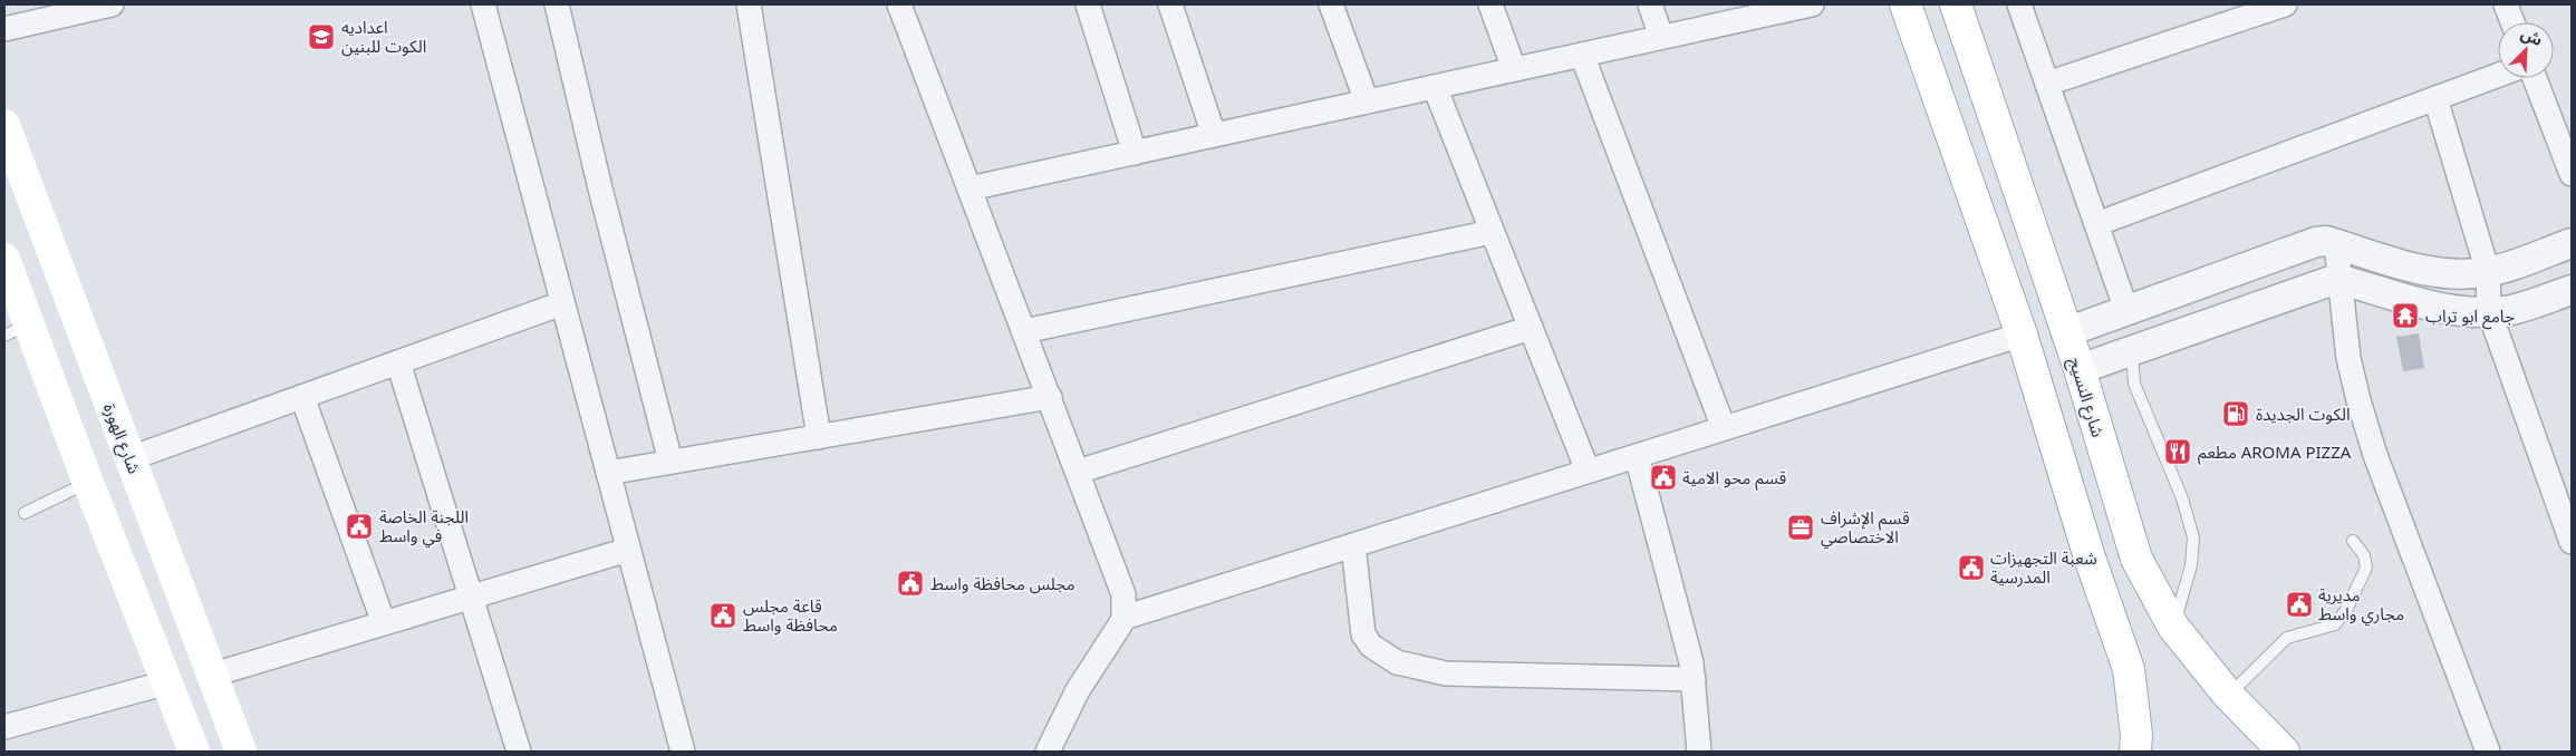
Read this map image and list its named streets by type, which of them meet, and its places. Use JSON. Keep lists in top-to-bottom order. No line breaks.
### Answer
{"streets":{"main road":["شارع النسيج","شارع الهورة"]},"places":{"school or university":["اعداديه الكوت للبنين"],"temple":["جامع ابو تراب"],"fuel station":["الكوت الجديدة"],"restaurant":["مطعم AROMA PIZZA"],"public building":["قسم محو الامية","اللجنة الخاصة في واسط","شعبة التجهيزات المدرسية","مجلس محافظة واسط","مديرية مجاري واسط","قاعة مجلس محافظة واسط"],"office":["قسم الإشراف الاختصاصي"]},"north":"top right"}
